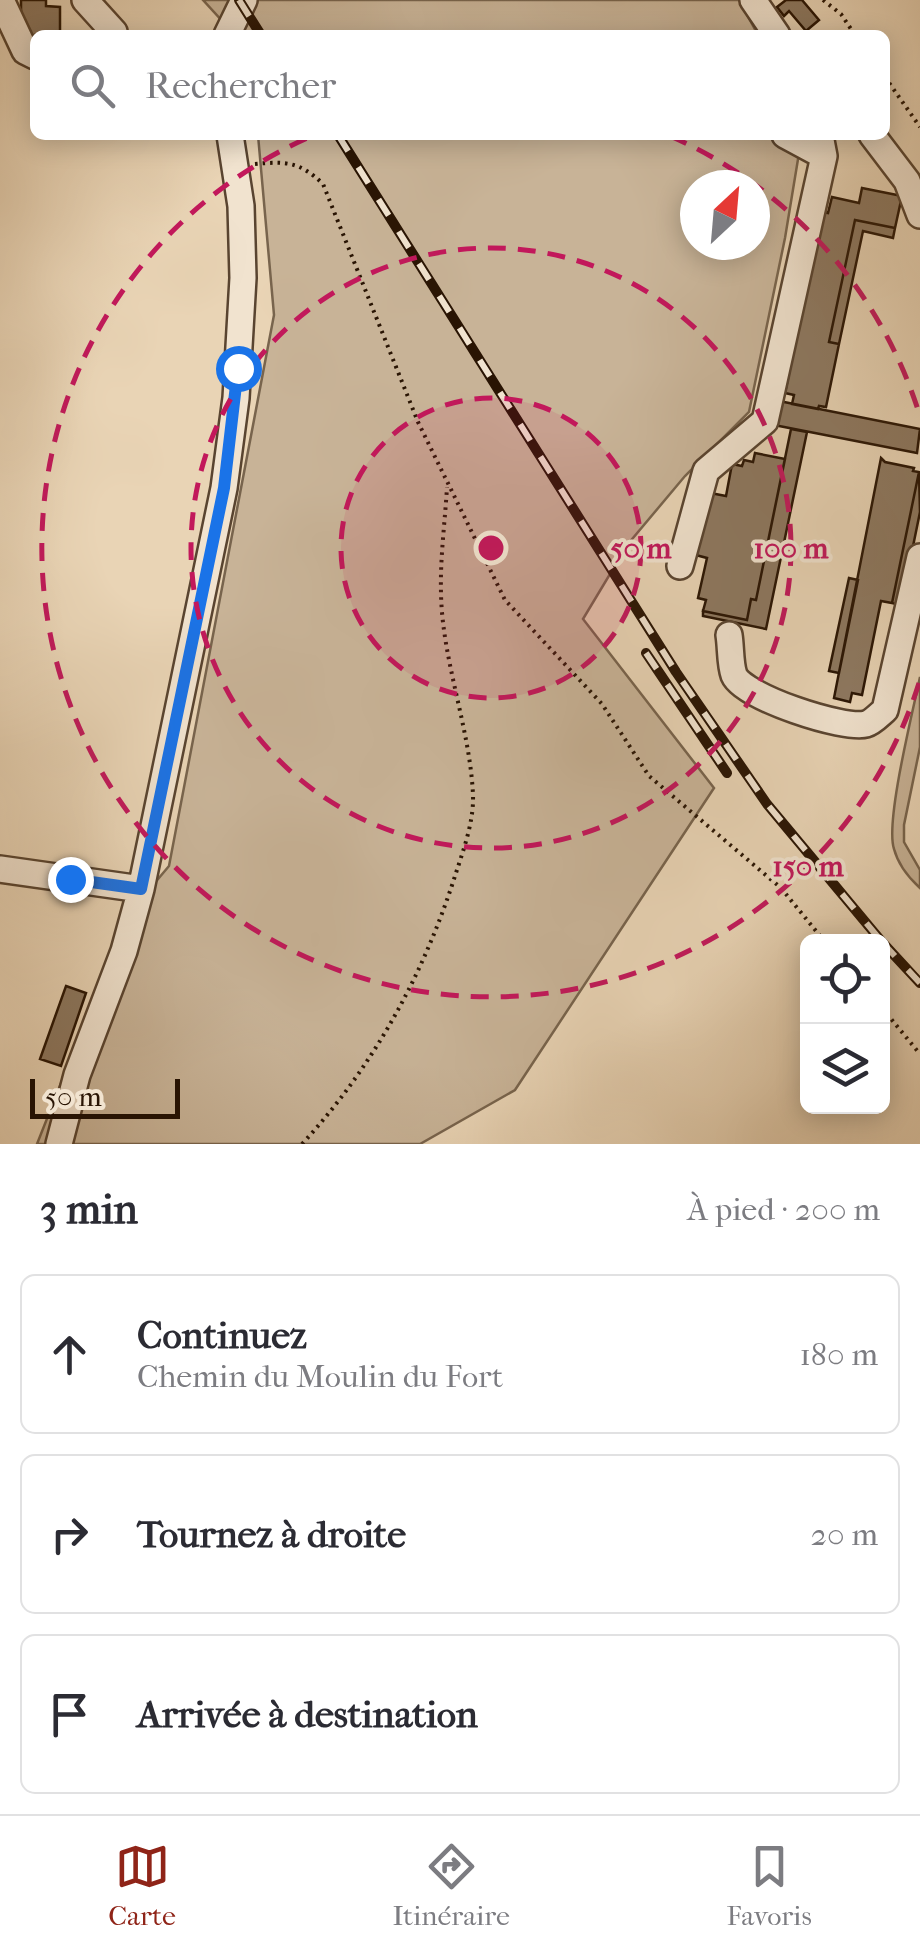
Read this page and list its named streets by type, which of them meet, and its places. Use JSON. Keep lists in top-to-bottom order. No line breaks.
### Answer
{"scale_bar":"50 m","north":"top right","page":{"search":"Rechercher","scale":"50 m","heading":["3 min","À pied · 200 m"],"list":[["Continuez","Chemin du Moulin du Fort","180 m"],["Tournez à droite","20 m"],"Arrivée à destination"],"nav":["Carte","Itinéraire","Favoris"]},"rings":["50 m","100 m","150 m"]}
